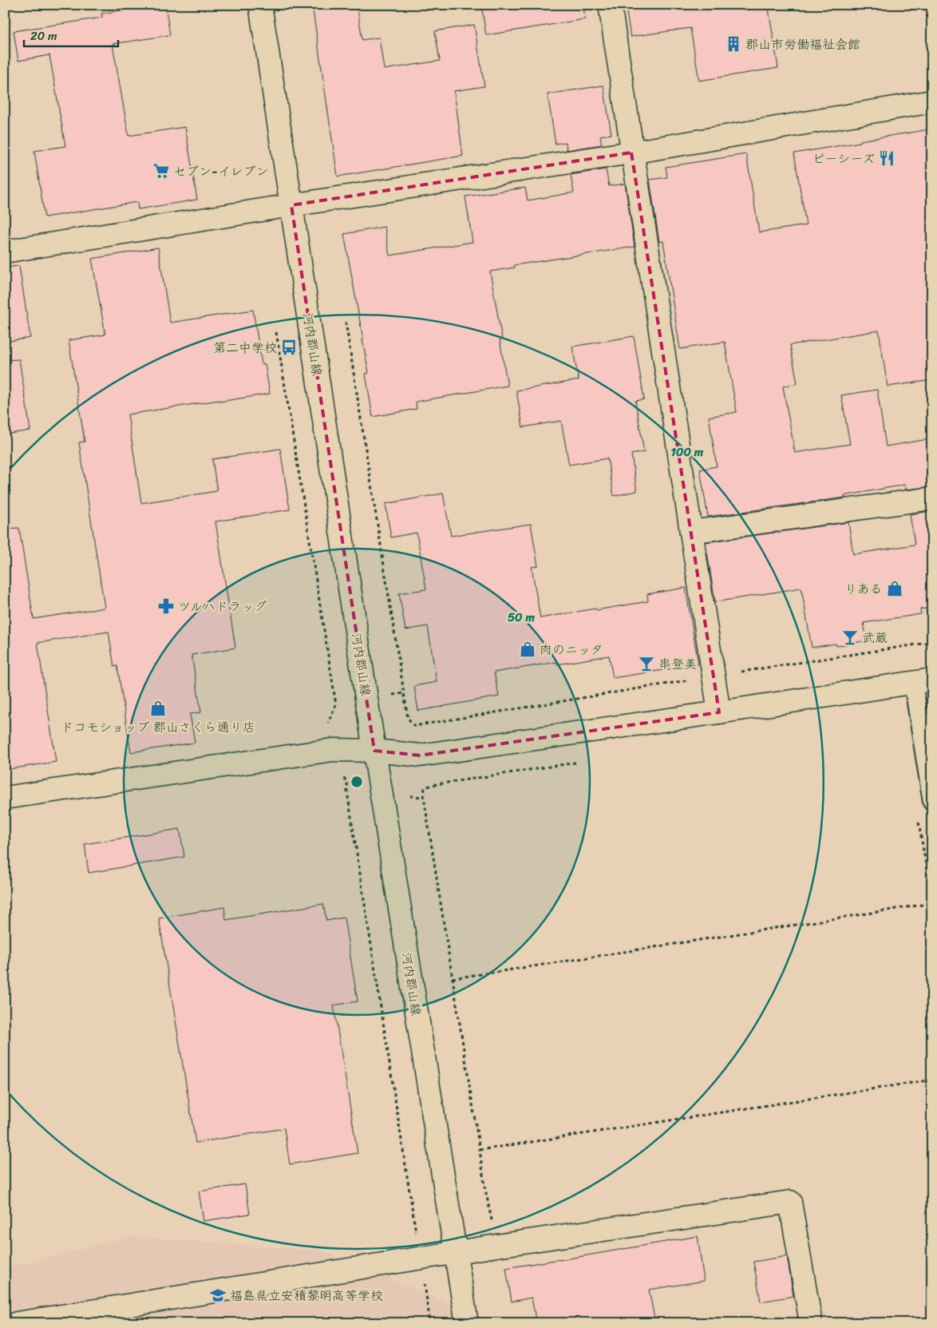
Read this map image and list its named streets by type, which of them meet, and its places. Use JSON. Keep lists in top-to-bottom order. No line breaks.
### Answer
{"streets":{"street":["河内郡山線"]},"places":{"building":["郡山市労働福祉会館"],"restaurant":["ピーシーズ"],"supermarket":["セブン-イレブン"],"bus stop":["第二中学校"],"shop":["りある","肉のニッタ","ドコモショップ 郡山さくら通り店"],"pharmacy":["ツルハドラッグ"],"bar":["武蔵","串登美"],"school or university":["福島県立安積黎明高等学校"]},"scale_bar":"20 m","rings":["100 m","50 m"]}
